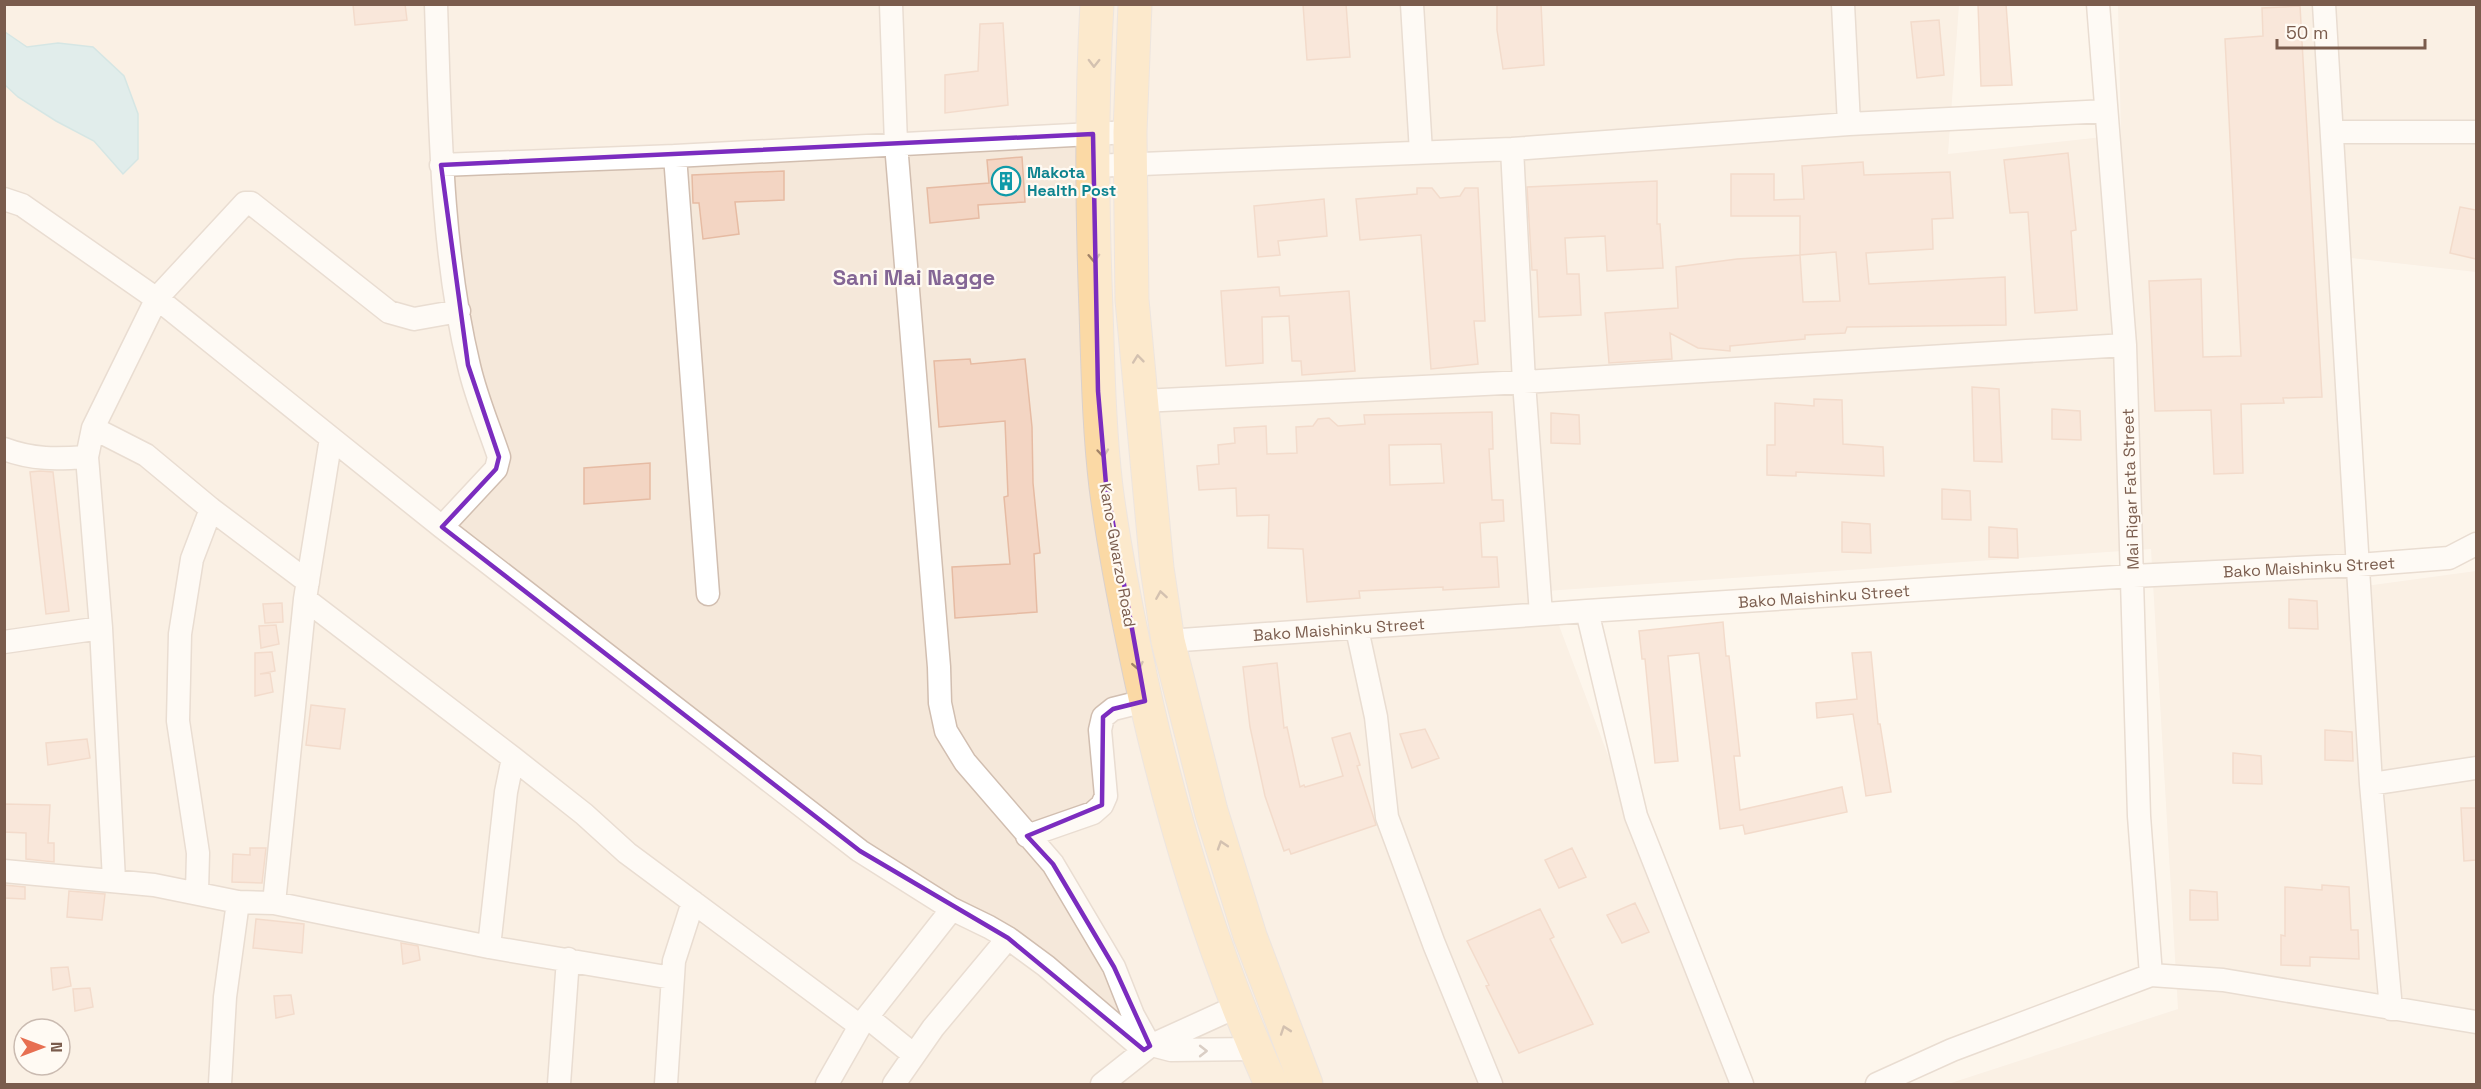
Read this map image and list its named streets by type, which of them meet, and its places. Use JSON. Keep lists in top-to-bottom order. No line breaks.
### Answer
{"streets":{"main road":["Kano-Gwarzo Road"],"street":["Mai Rigar Fata Street","Bako Maishinku Street"]},"crossings":[["Mai Rigar Fata Street","Bako Maishinku Street"]],"districts":["Sani Mai Nagge"],"places":{"building":["Makota Health Post"]},"scale_bar":"50 m","north":"right"}
